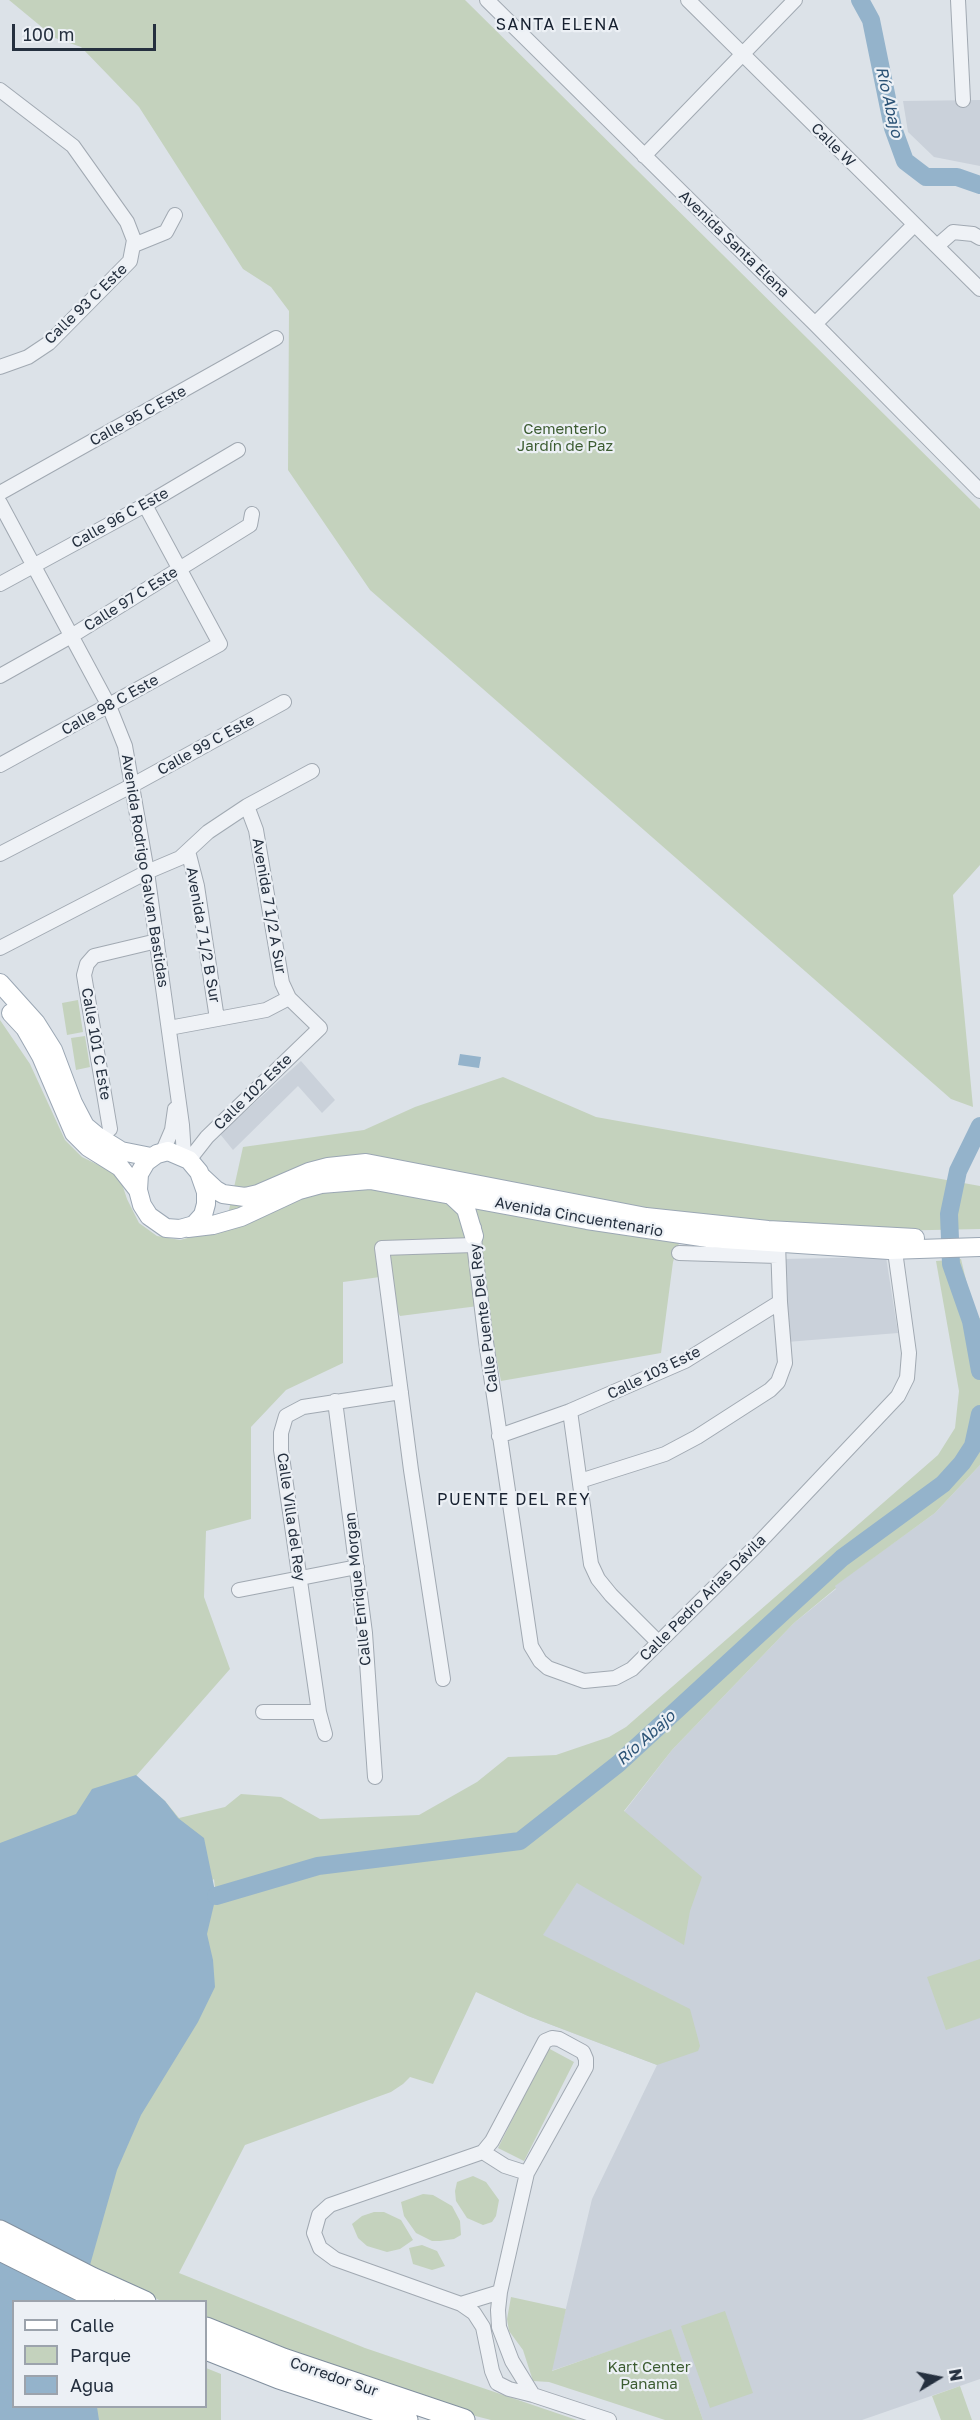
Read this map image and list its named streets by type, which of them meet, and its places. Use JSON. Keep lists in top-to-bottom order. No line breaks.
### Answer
{"streets":{"highway":["Corredor Sur"],"main road":["Avenida Cincuentenario"],"street":["Calle W","Avenida Santa Elena","Calle 93 C Este","Calle 95 C Este","Calle 96 C Este","Calle 97 C Este","Calle 98 C Este","Calle 99 C Este","Avenida Rodrigo Galvan Bastidas","Avenida 7 1/2 A Sur","Avenida 7 1/2 B Sur","Calle 101 C Este","Calle 102 Este","Calle Puente Del Rey","Calle 103 Este","Calle Villa del Rey","Calle Enrique Morgan","Calle Pedro Arias Dávila"]},"crossings":[["Calle 96 C Este","Avenida Rodrigo Galvan Bastidas"],["Calle 97 C Este","Calle 98 C Este"],["Calle 97 C Este","Avenida Rodrigo Galvan Bastidas"],["Calle 98 C Este","Avenida Rodrigo Galvan Bastidas"],["Calle 99 C Este","Avenida Rodrigo Galvan Bastidas"],["Avenida Rodrigo Galvan Bastidas","Calle 101 C Este"],["Avenida Rodrigo Galvan Bastidas","Calle 102 Este"],["Avenida Rodrigo Galvan Bastidas","Avenida Cincuentenario"],["Avenida 7 1/2 A Sur","Calle 102 Este"],["Calle 102 Este","Avenida Cincuentenario"],["Avenida Cincuentenario","Calle Puente Del Rey"],["Avenida Cincuentenario","Calle Pedro Arias Dávila"],["Calle Puente Del Rey","Calle 103 Este"],["Calle Puente Del Rey","Calle Pedro Arias Dávila"],["Calle 103 Este","Calle Pedro Arias Dávila"],["Calle Villa del Rey","Calle Enrique Morgan"]],"districts":["SANTA ELENA","PUENTE DEL REY"],"water":["Río Abajo"],"parks":["Cementerio Jardín de Paz","Kart Center Panama"],"legend":["Calle","Parque","Agua"],"scale_bar":"100 m","north":"right"}
